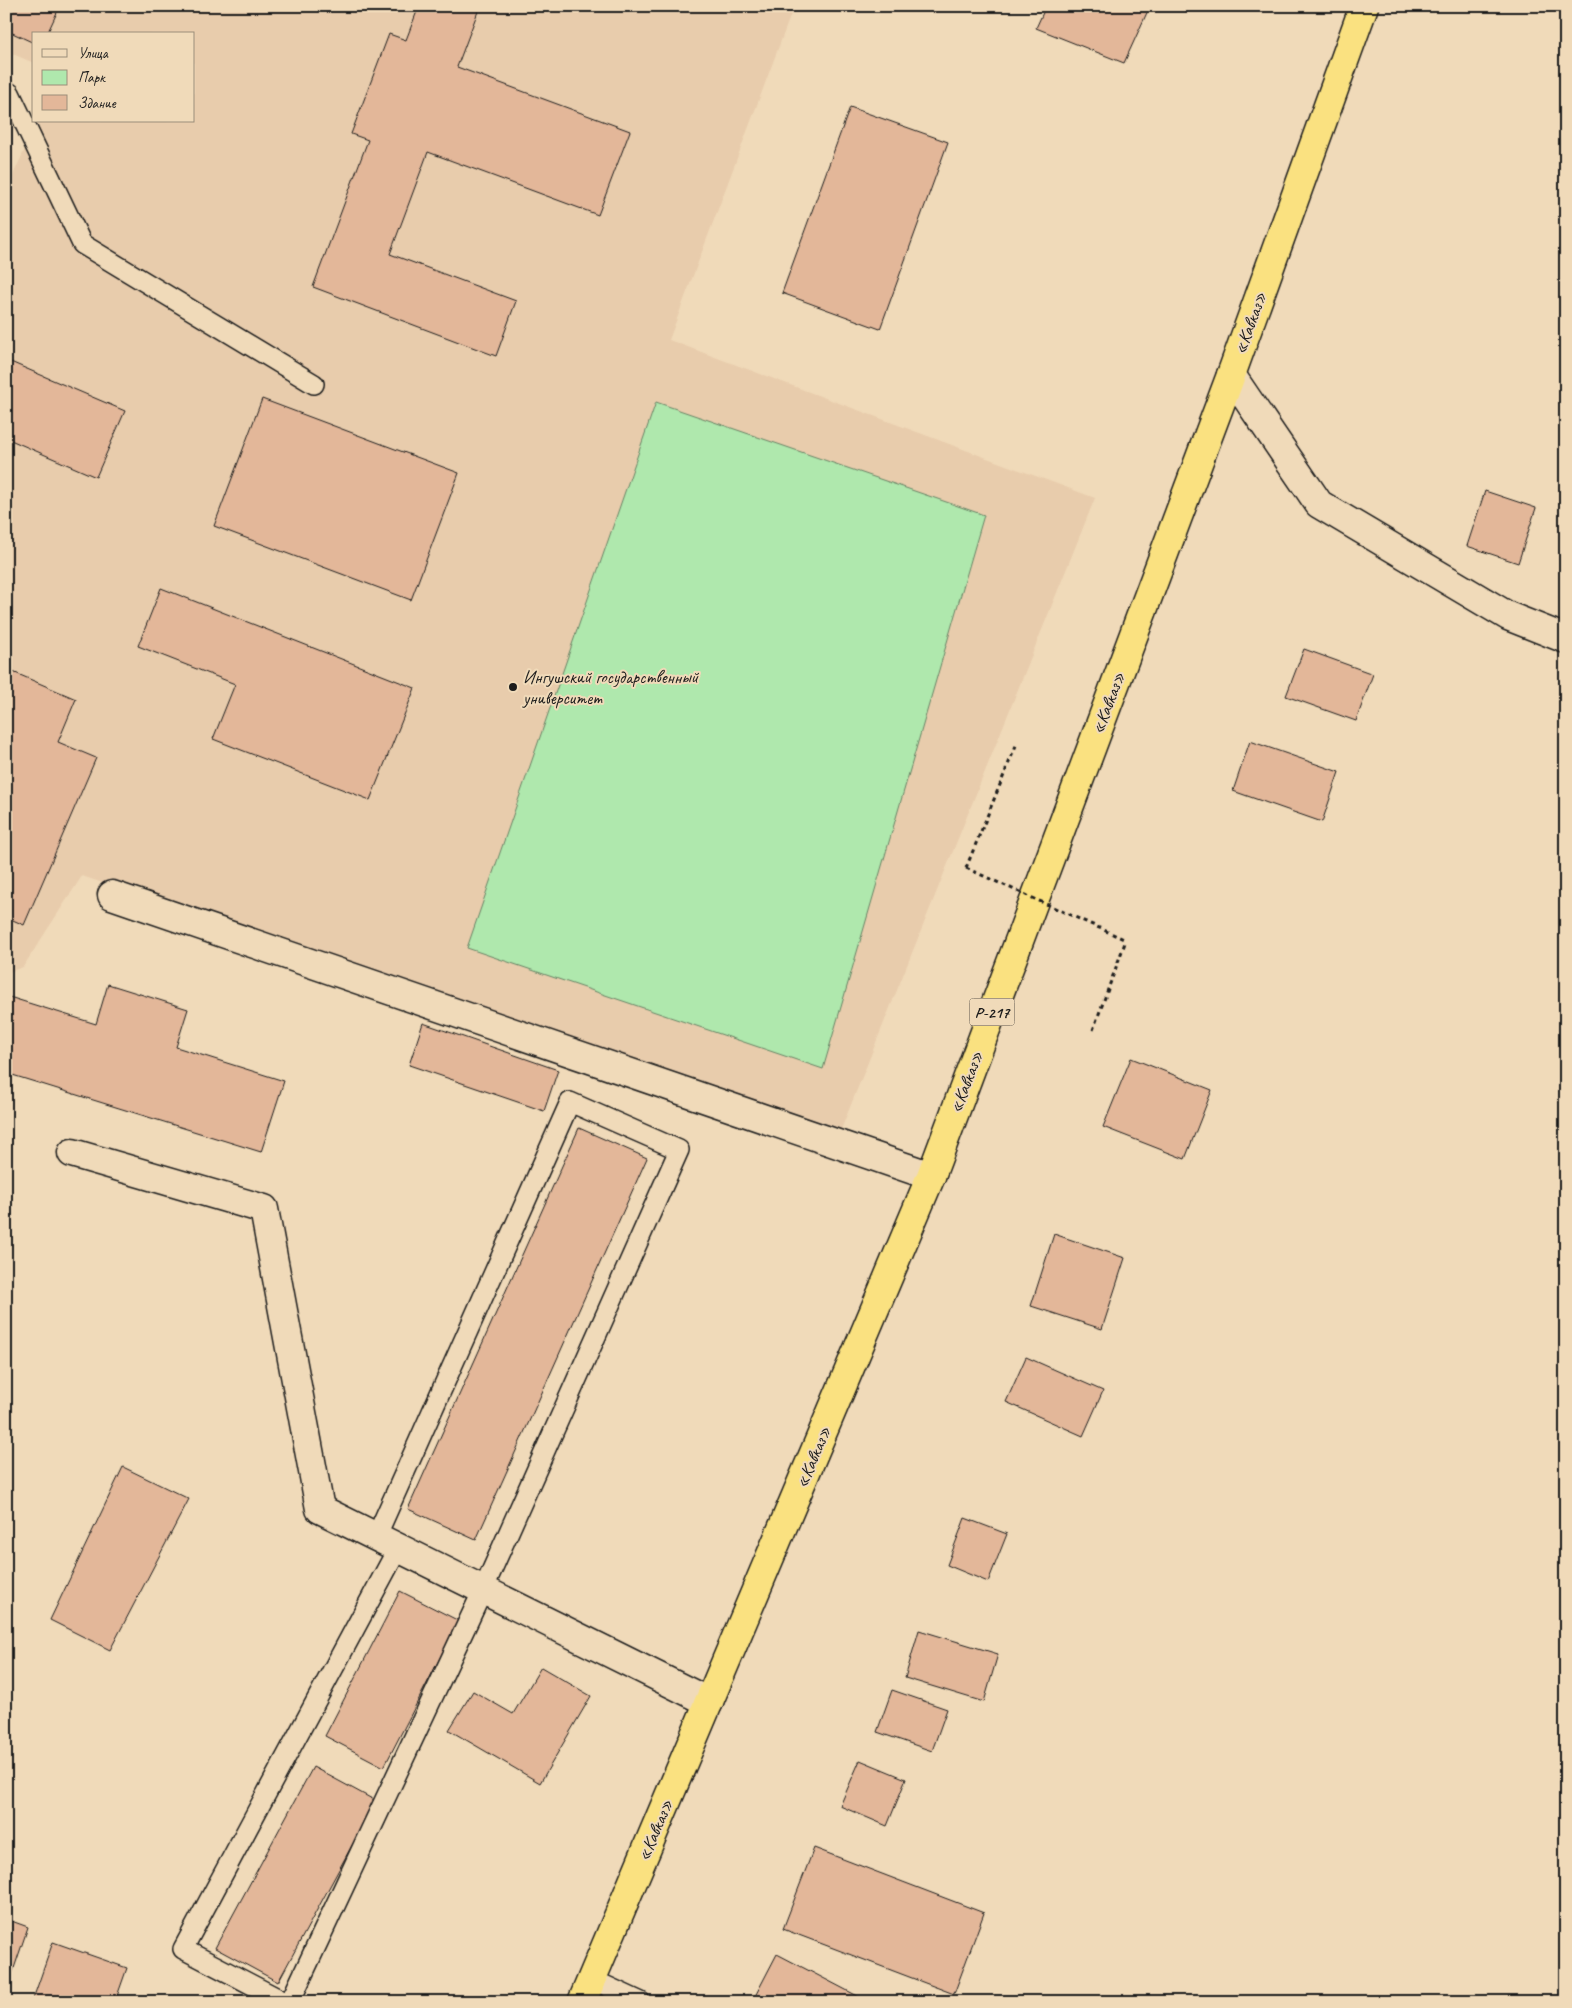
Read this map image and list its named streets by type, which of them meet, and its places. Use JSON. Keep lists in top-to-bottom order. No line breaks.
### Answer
{"streets":{"highway":["«Кавказ»","Р-217"]},"places":["Ингушский государственный университет"],"legend":["Улица","Парк","Здание"]}
